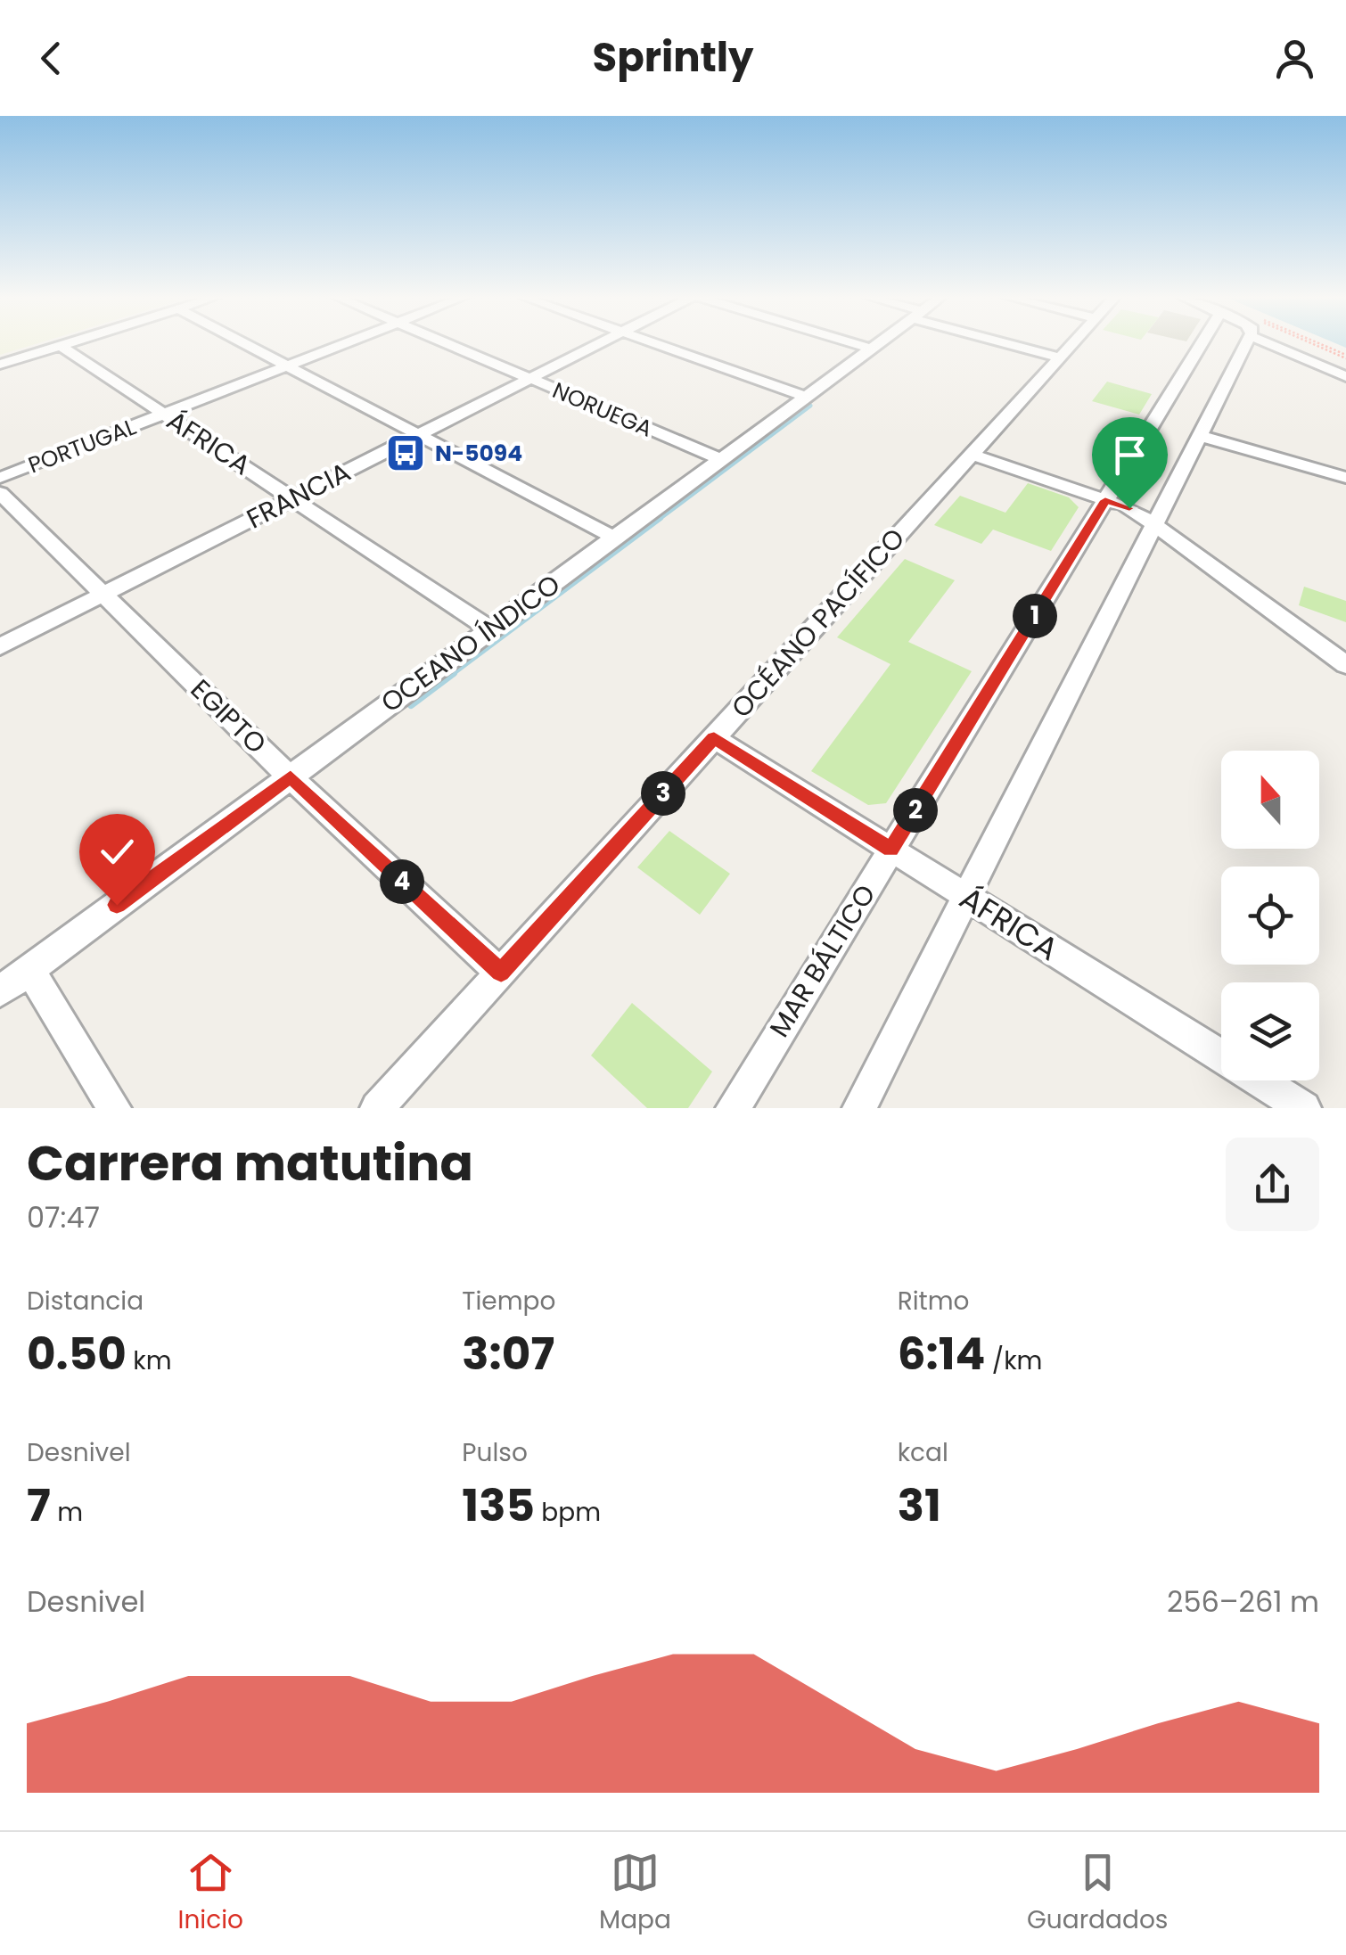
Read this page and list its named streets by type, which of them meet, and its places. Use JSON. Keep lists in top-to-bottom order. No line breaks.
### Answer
{"streets":{"street":["NORUEGA","ÁFRICA","PORTUGAL","FRANCIA","OCÉANO PACÍFICO","OCEANO ÍNDICO","EGIPTO","MAR BÁLTICO"]},"crossings":[["NORUEGA","FRANCIA"],["NORUEGA","OCEANO ÍNDICO"],["ÁFRICA","PORTUGAL"],["ÁFRICA","FRANCIA"],["ÁFRICA","OCÉANO PACÍFICO"],["ÁFRICA","OCEANO ÍNDICO"],["ÁFRICA","MAR BÁLTICO"],["FRANCIA","EGIPTO"],["OCÉANO PACÍFICO","EGIPTO"],["OCEANO ÍNDICO","EGIPTO"]],"places":{"bus stop":["N-5094"]},"north":"top","page":{"header":"Sprintly","pins":["1","3","2","4"],"heading":["Carrera matutina","07:47"],"stats":[["Distancia","0.50 km"],["Tiempo","3:07"],["Ritmo","6:14 /km"],["Desnivel","7 m"],["Pulso","135 bpm"],["kcal","31"]],"chart":["Desnivel","256–261 m"],"tabs":["Inicio","Mapa","Guardados"]}}
